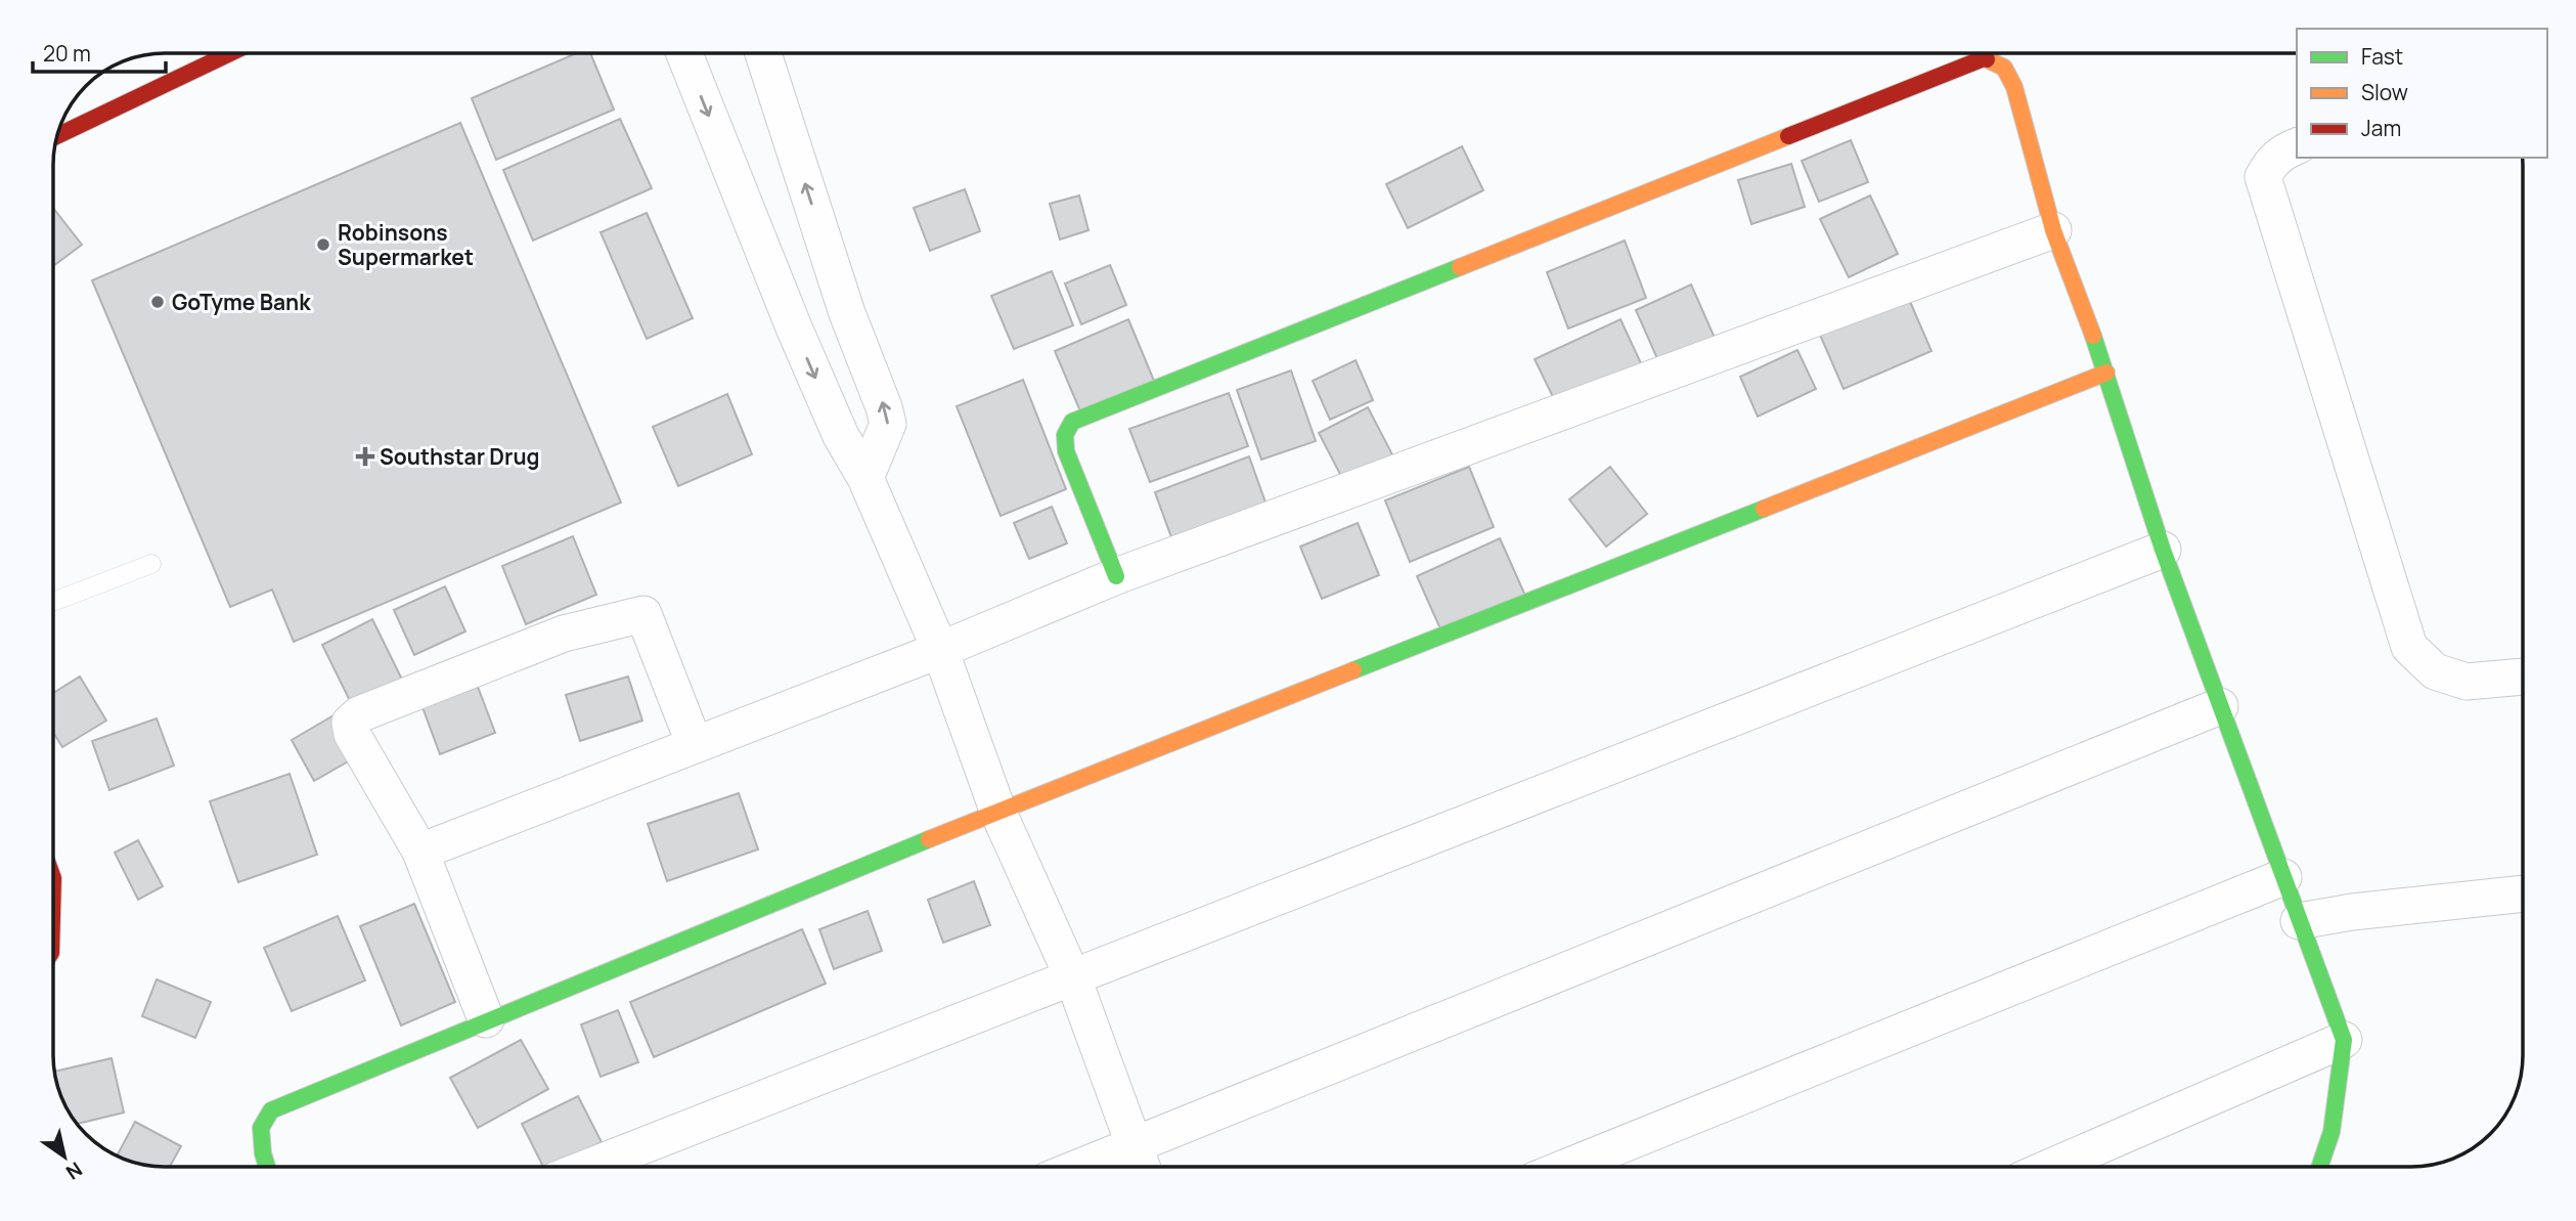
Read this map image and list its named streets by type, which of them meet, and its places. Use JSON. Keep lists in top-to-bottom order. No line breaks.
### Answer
{"places":{"other":["Robinsons Supermarket","GoTyme Bank"],"health":["Southstar Drug"]},"legend":["Fast","Slow","Jam"],"scale_bar":"20 m","north":"bottom right"}
